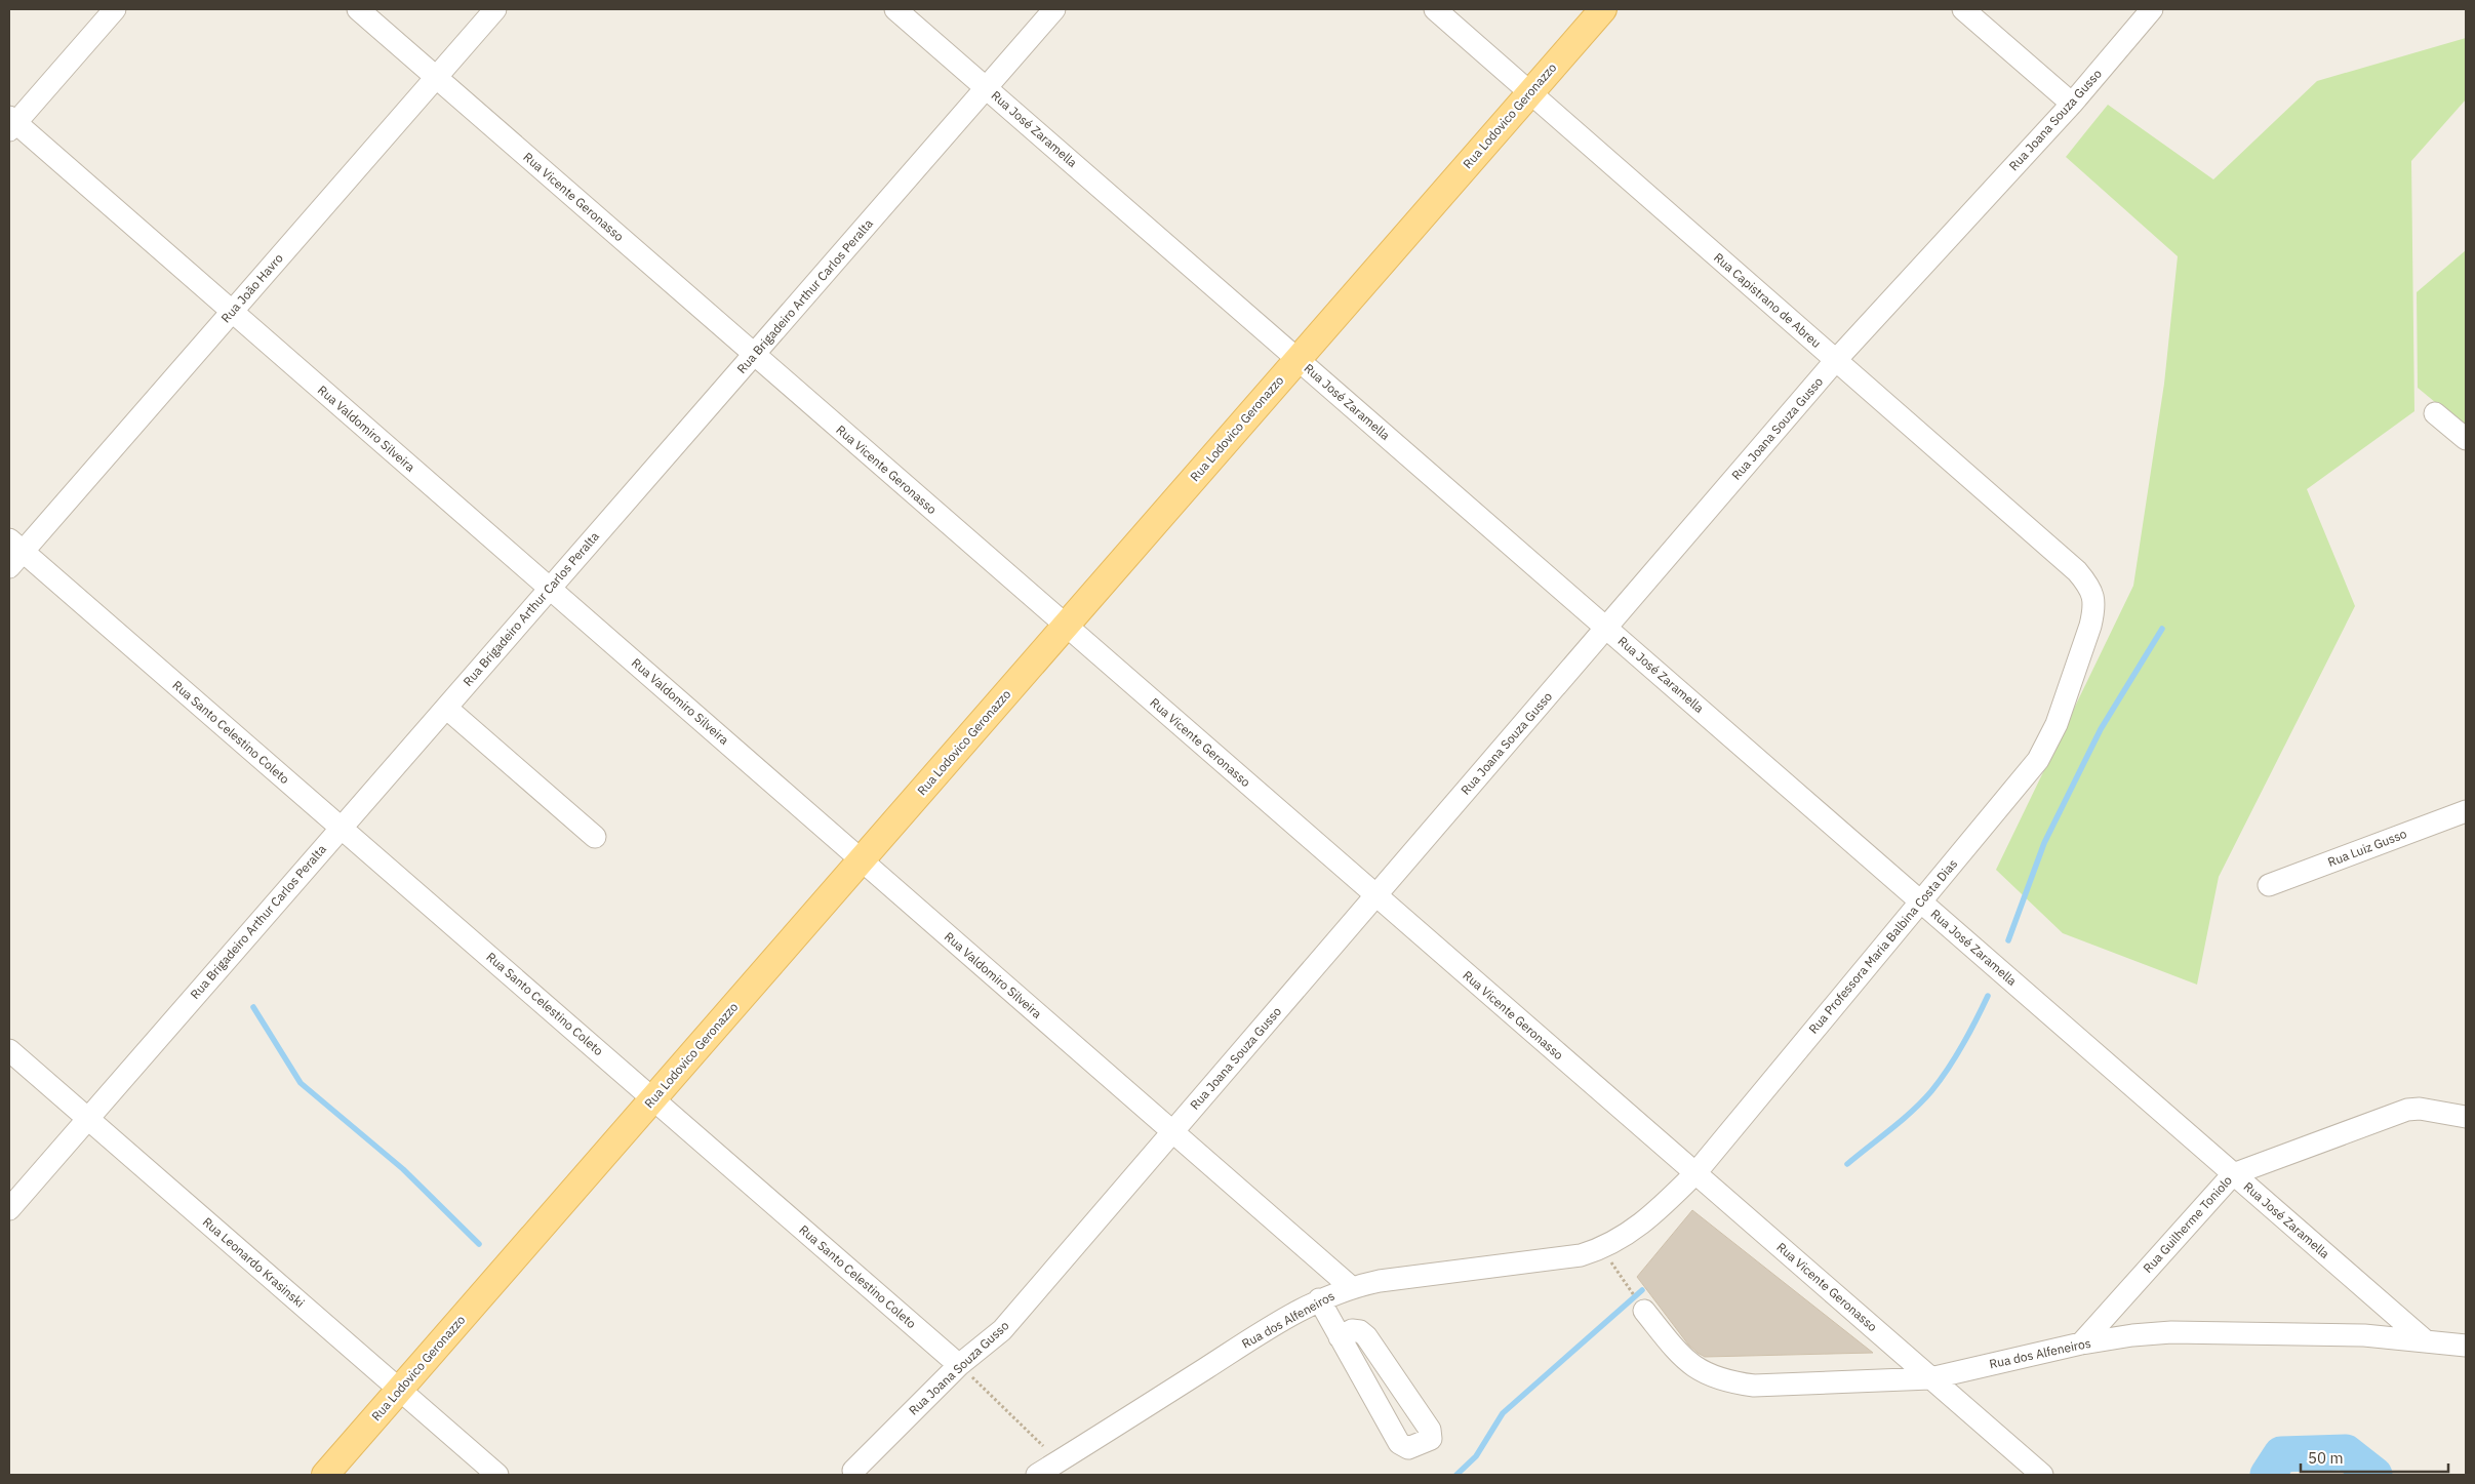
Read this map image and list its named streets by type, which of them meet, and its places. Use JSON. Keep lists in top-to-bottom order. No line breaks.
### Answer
{"streets":{"main road":["Rua Lodovico Geronazzo"],"street":["Rua Joana Souza Gusso","Rua José Zaramella","Rua Vicente Geronasso","Rua João Havro","Rua Brigadeiro Arthur Carlos Peralta","Rua Capistrano de Abreu","Rua Valdomiro Silveira","Rua Santo Celestino Coleto","Rua Luiz Gusso","Rua Professora Maria Balbina Costa Dias","Rua Guilherme Toniolo","Rua Leonardo Krasinski","Rua dos Alfeneiros"]},"crossings":[["Rua Lodovico Geronazzo","Rua José Zaramella"],["Rua Lodovico Geronazzo","Rua Vicente Geronasso"],["Rua Lodovico Geronazzo","Rua Capistrano de Abreu"],["Rua Lodovico Geronazzo","Rua Valdomiro Silveira"],["Rua Lodovico Geronazzo","Rua Santo Celestino Coleto"],["Rua Lodovico Geronazzo","Rua Leonardo Krasinski"],["Rua Joana Souza Gusso","Rua José Zaramella"],["Rua Joana Souza Gusso","Rua Vicente Geronasso"],["Rua Joana Souza Gusso","Rua Capistrano de Abreu"],["Rua Joana Souza Gusso","Rua Valdomiro Silveira"],["Rua Joana Souza Gusso","Rua Santo Celestino Coleto"],["Rua José Zaramella","Rua Brigadeiro Arthur Carlos Peralta"],["Rua José Zaramella","Rua Professora Maria Balbina Costa Dias"],["Rua José Zaramella","Rua Guilherme Toniolo"],["Rua José Zaramella","Rua dos Alfeneiros"],["Rua Vicente Geronasso","Rua João Havro"],["Rua Vicente Geronasso","Rua Brigadeiro Arthur Carlos Peralta"],["Rua Vicente Geronasso","Rua Professora Maria Balbina Costa Dias"],["Rua Vicente Geronasso","Rua dos Alfeneiros"],["Rua João Havro","Rua Valdomiro Silveira"],["Rua João Havro","Rua Santo Celestino Coleto"],["Rua Brigadeiro Arthur Carlos Peralta","Rua Valdomiro Silveira"],["Rua Brigadeiro Arthur Carlos Peralta","Rua Santo Celestino Coleto"],["Rua Brigadeiro Arthur Carlos Peralta","Rua Leonardo Krasinski"],["Rua Capistrano de Abreu","Rua Professora Maria Balbina Costa Dias"],["Rua Valdomiro Silveira","Rua dos Alfeneiros"],["Rua Professora Maria Balbina Costa Dias","Rua dos Alfeneiros"],["Rua Guilherme Toniolo","Rua dos Alfeneiros"]],"scale_bar":"50 m"}
